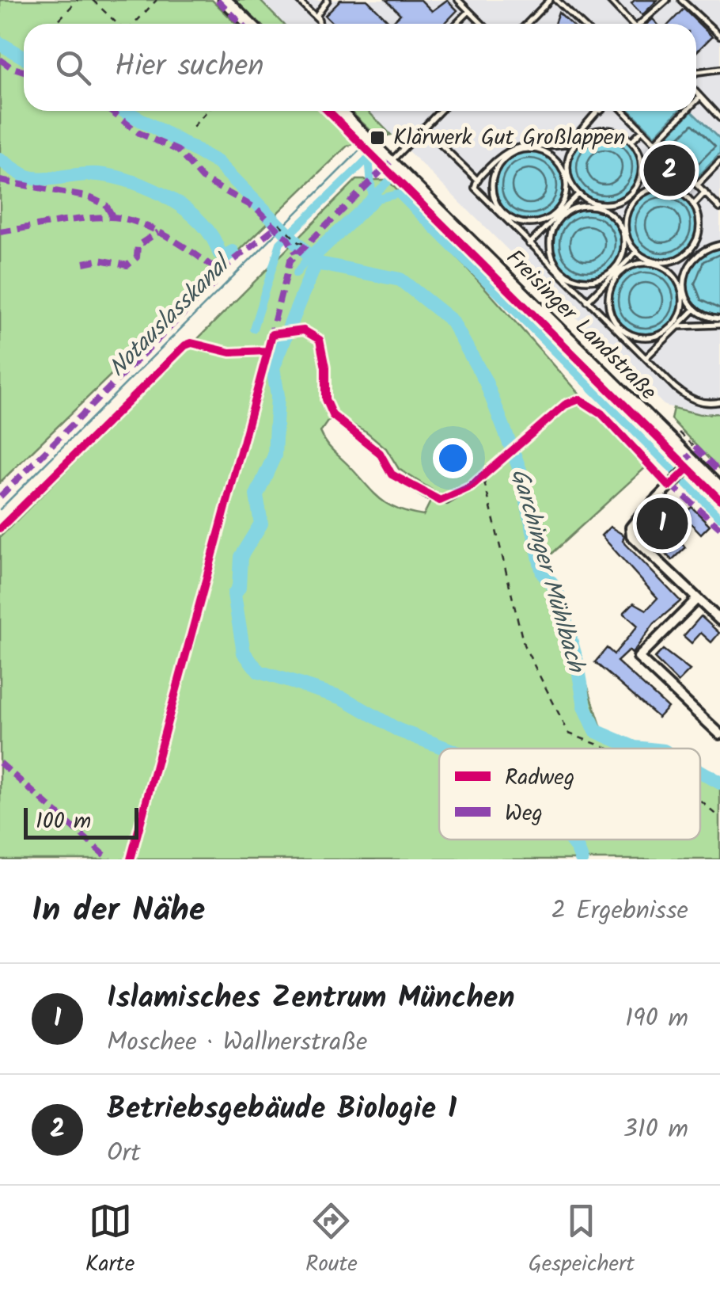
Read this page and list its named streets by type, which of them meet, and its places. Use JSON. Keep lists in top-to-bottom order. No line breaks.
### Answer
{"streets":{"main road":["Freisinger Landstraße"]},"water":["Notauslasskanal","Garchinger Mühlbach"],"places":{"transit":["Klärwerk Gut Großlappen"]},"legend":["Radweg","Weg"],"scale_bar":"100 m","page":{"search":"Hier suchen","pins":["2","1"],"scale":"100 m","heading":["In der Nähe","2 Ergebnisse"],"list":[{"mark":"1","name":"Islamisches Zentrum München","note":"Moschee · Wallnerstraße","value":"190 m"},{"mark":"2","name":"Betriebsgebäude Biologie 1","note":"Ort","value":"310 m"}],"nav":["Karte","Route","Gespeichert"]}}
